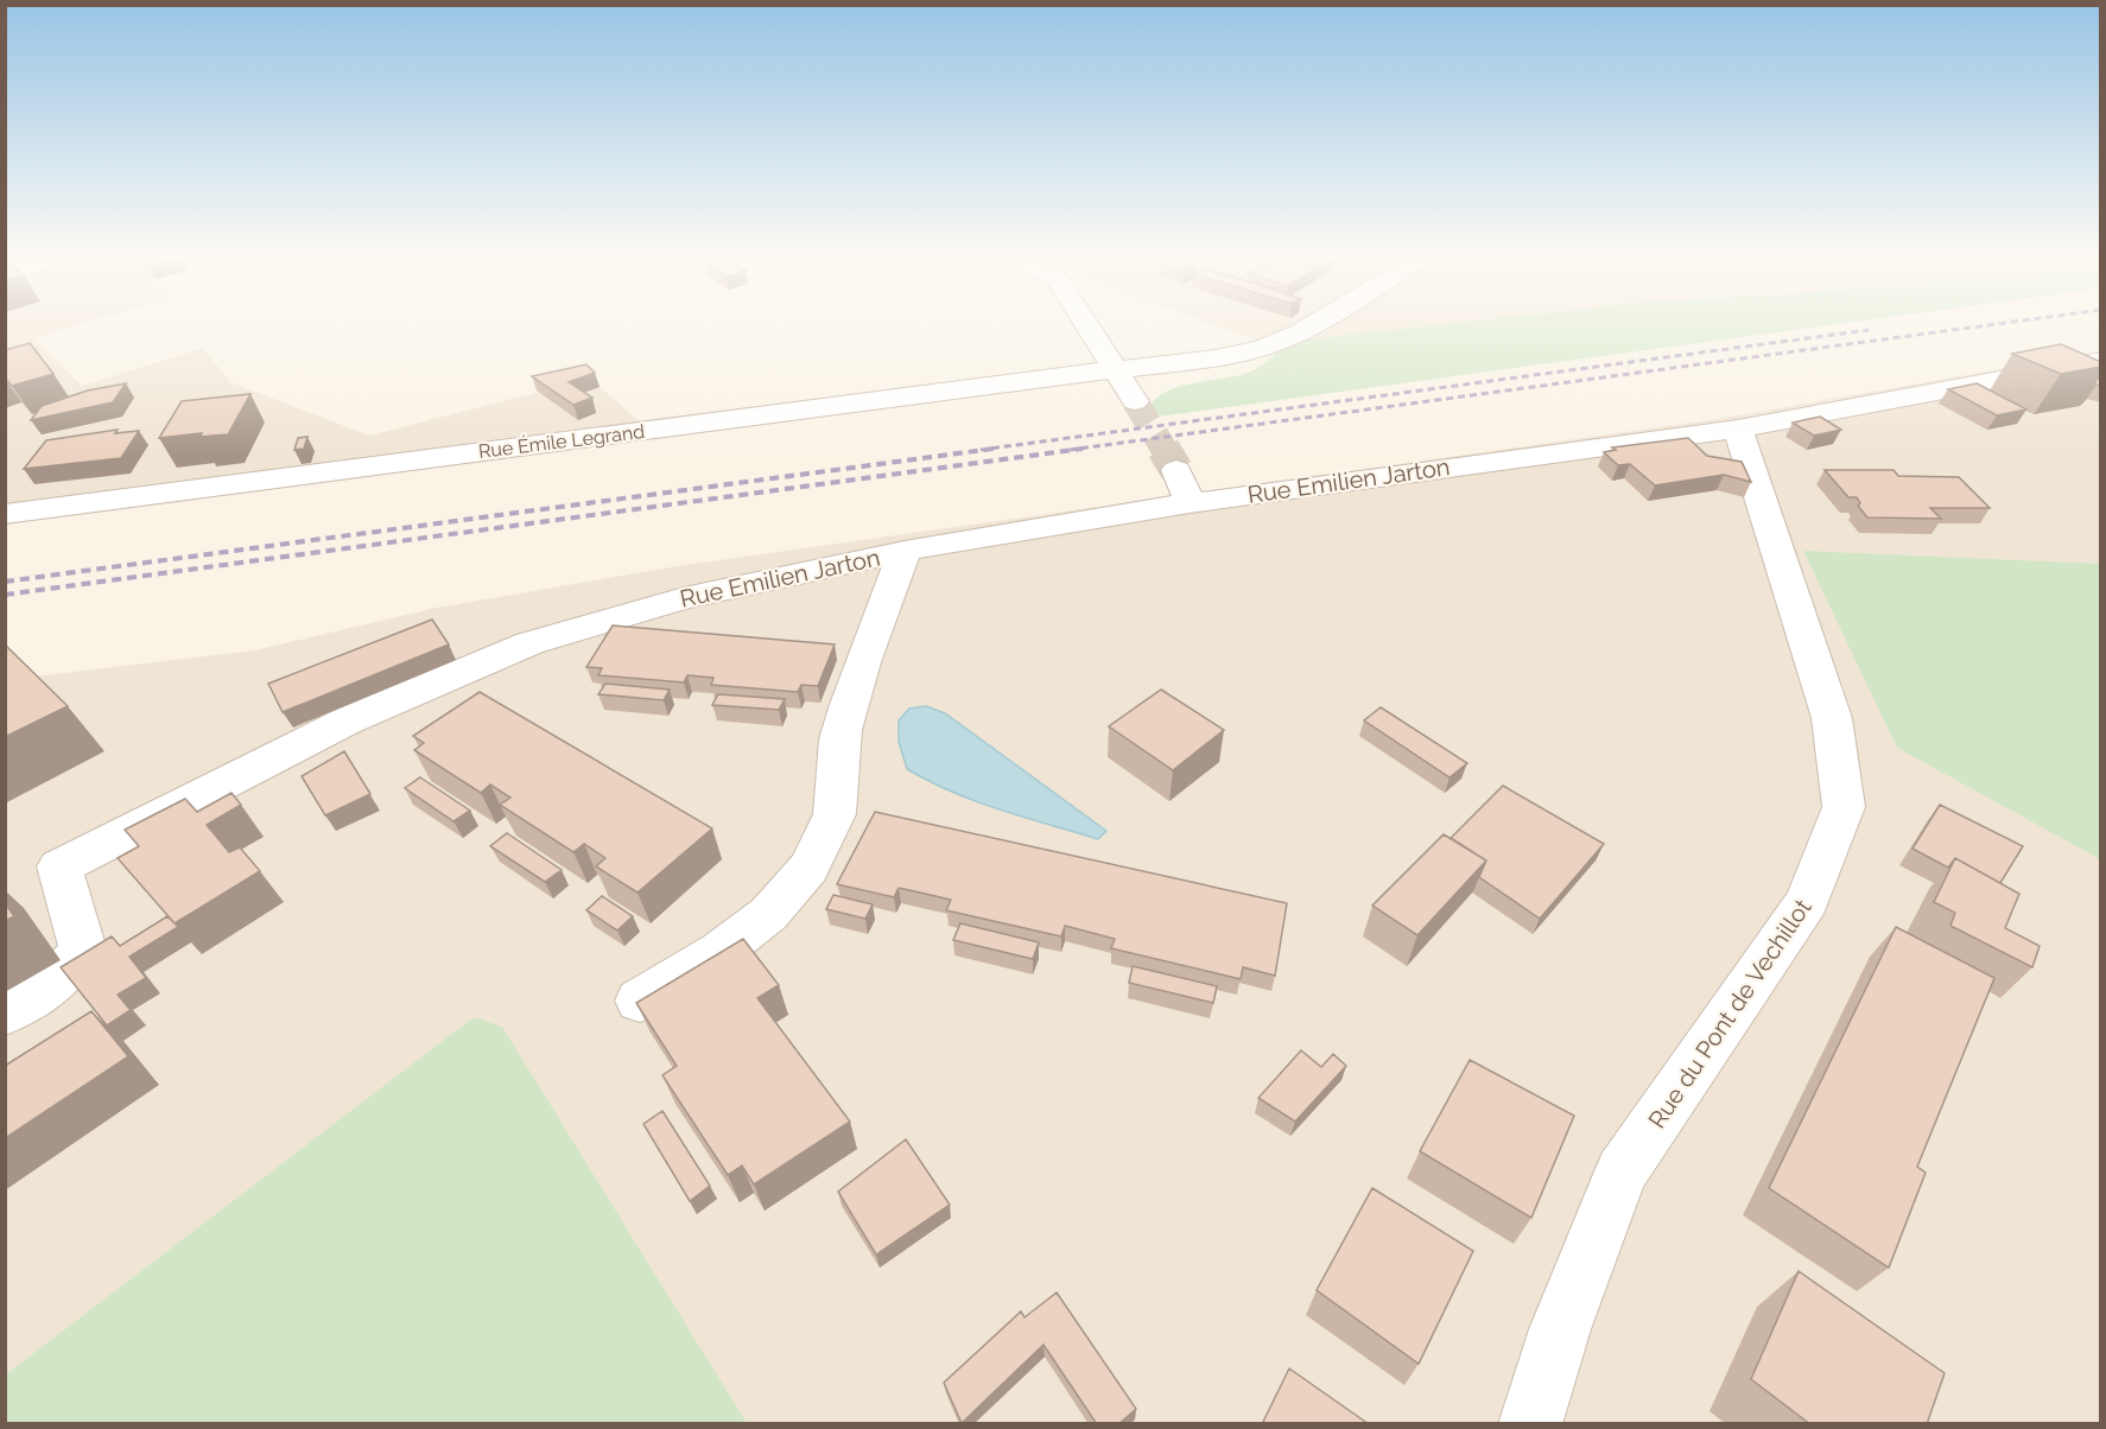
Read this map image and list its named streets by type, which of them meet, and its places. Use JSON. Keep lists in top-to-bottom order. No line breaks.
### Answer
{"streets":{"street":["Rue Émile Legrand","Rue Emilien Jarton","Rue du Pont de Vechillot"]},"crossings":[["Rue Emilien Jarton","Rue du Pont de Vechillot"]]}
